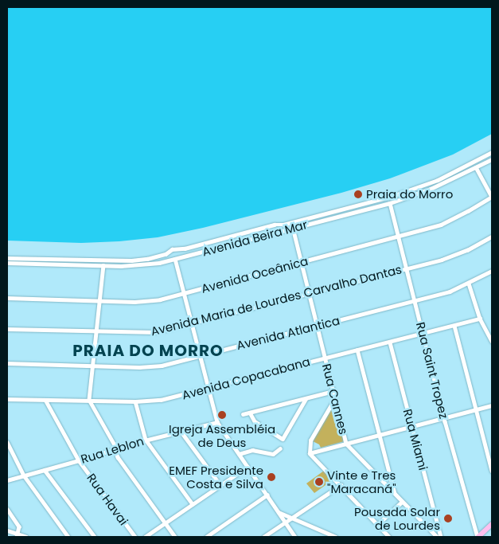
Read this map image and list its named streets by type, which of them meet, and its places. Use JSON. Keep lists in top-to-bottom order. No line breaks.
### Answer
{"streets":{"street":["Avenida Beira Mar","Avenida Oceânica","Avenida Maria de Lourdes Carvalho Dantas","Avenida Atlantica","Rua Saint Tropez","Avenida Copacabana","Rua Cannes","Rua Miami","Rua Leblon","Rua Havai"]},"crossings":[["Avenida Beira Mar","Rua Saint Tropez"],["Avenida Beira Mar","Rua Cannes"],["Avenida Oceânica","Rua Saint Tropez"],["Avenida Oceânica","Rua Cannes"],["Avenida Maria de Lourdes Carvalho Dantas","Rua Saint Tropez"],["Avenida Maria de Lourdes Carvalho Dantas","Rua Cannes"],["Avenida Atlantica","Rua Saint Tropez"],["Avenida Atlantica","Rua Cannes"],["Rua Saint Tropez","Avenida Copacabana"],["Avenida Copacabana","Rua Cannes"],["Avenida Copacabana","Rua Miami"],["Avenida Copacabana","Rua Havai"],["Rua Leblon","Rua Havai"]],"districts":["PRAIA DO MORRO"],"places":["Praia do Morro","Igreja Assembléia de Deus","EMEF Presidente Costa e Silva","Vinte e Tres \"Maracaná\"","Pousada Solar de Lourdes"]}
